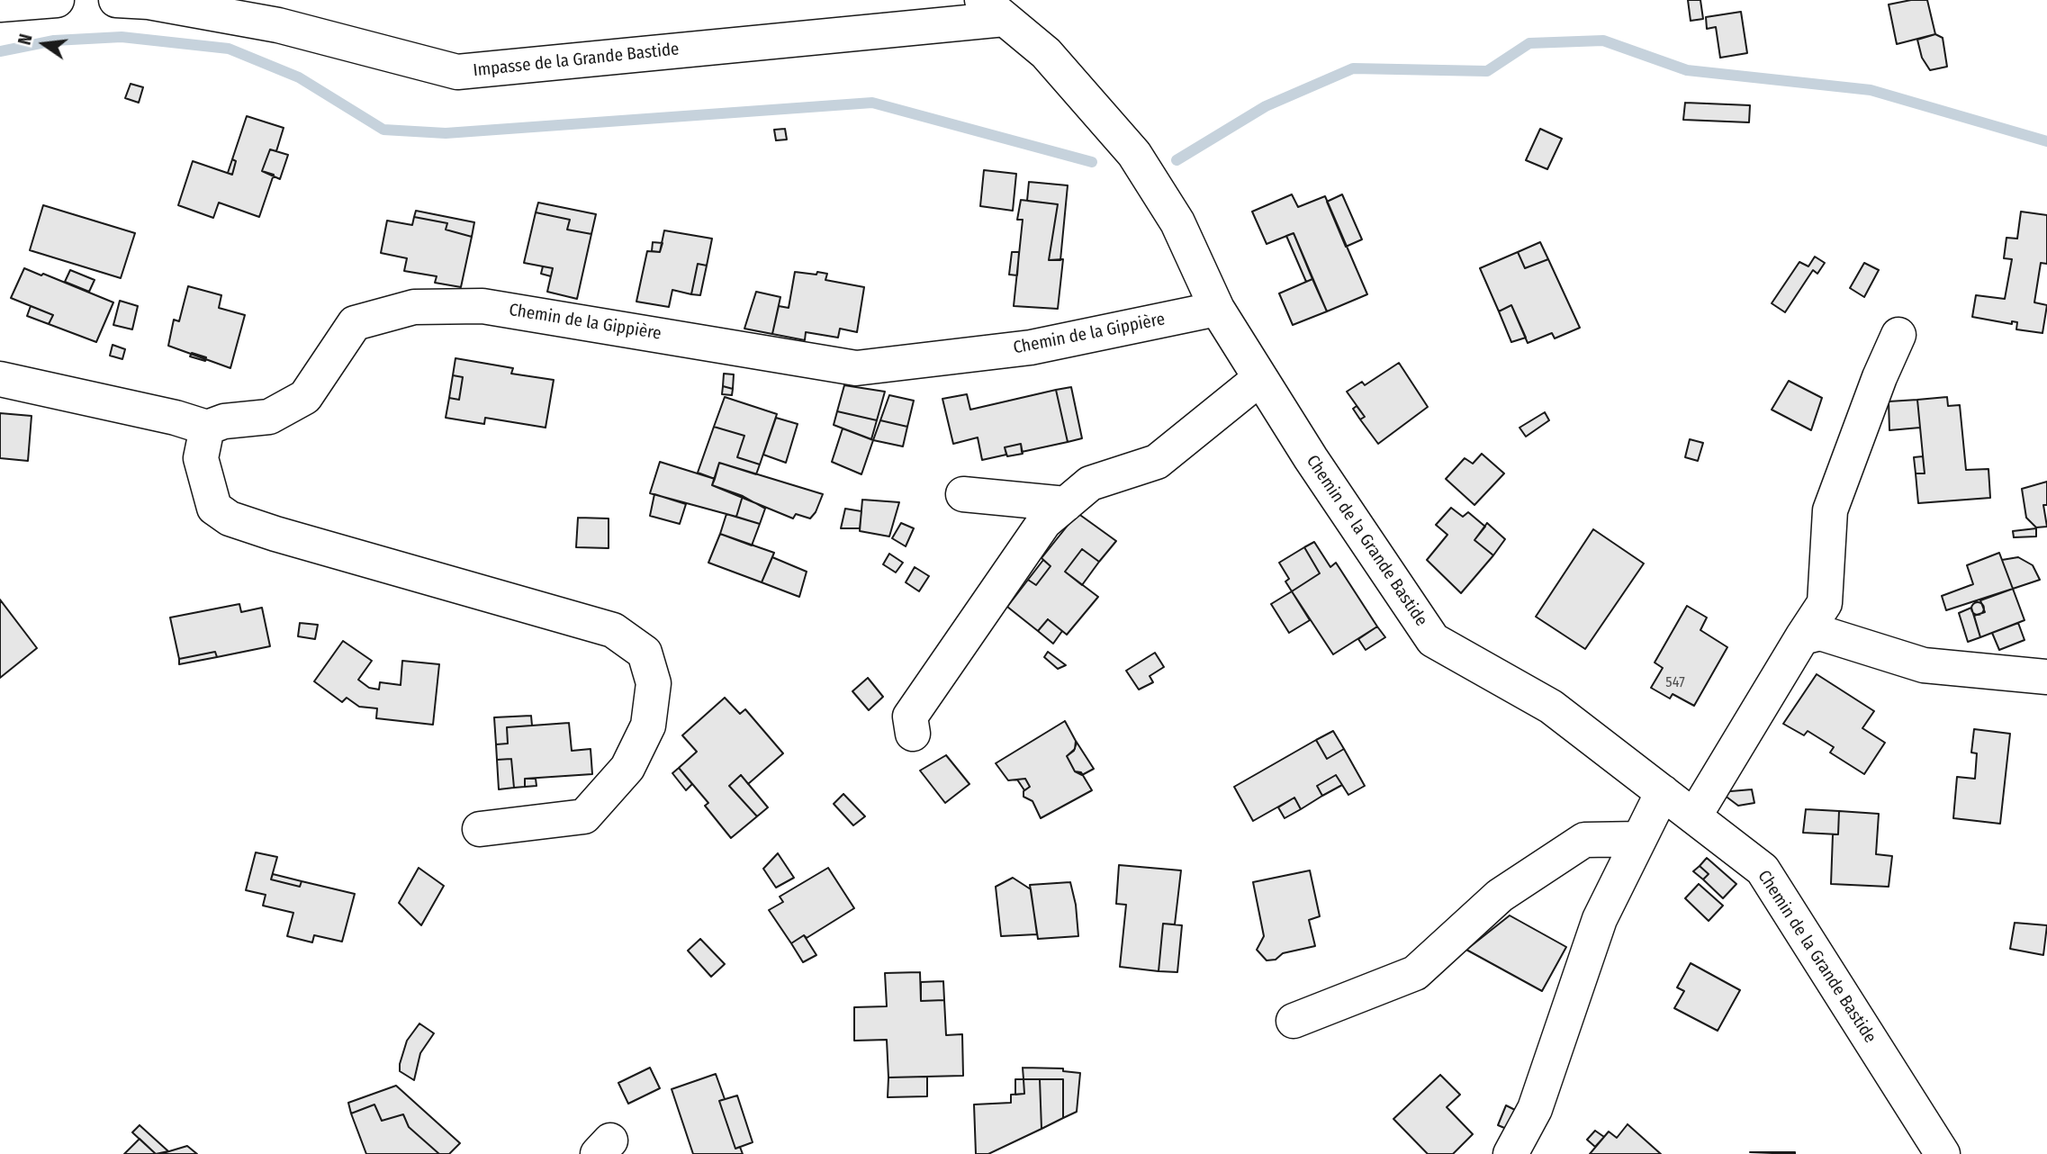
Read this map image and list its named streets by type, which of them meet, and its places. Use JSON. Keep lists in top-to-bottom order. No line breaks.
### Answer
{"streets":{"street":["Impasse de la Grande Bastide","Chemin de la Gippière","Chemin de la Grande Bastide"]},"crossings":[["Impasse de la Grande Bastide","Chemin de la Grande Bastide"],["Chemin de la Gippière","Chemin de la Grande Bastide"]],"house_numbers":["547"],"north":"left"}
